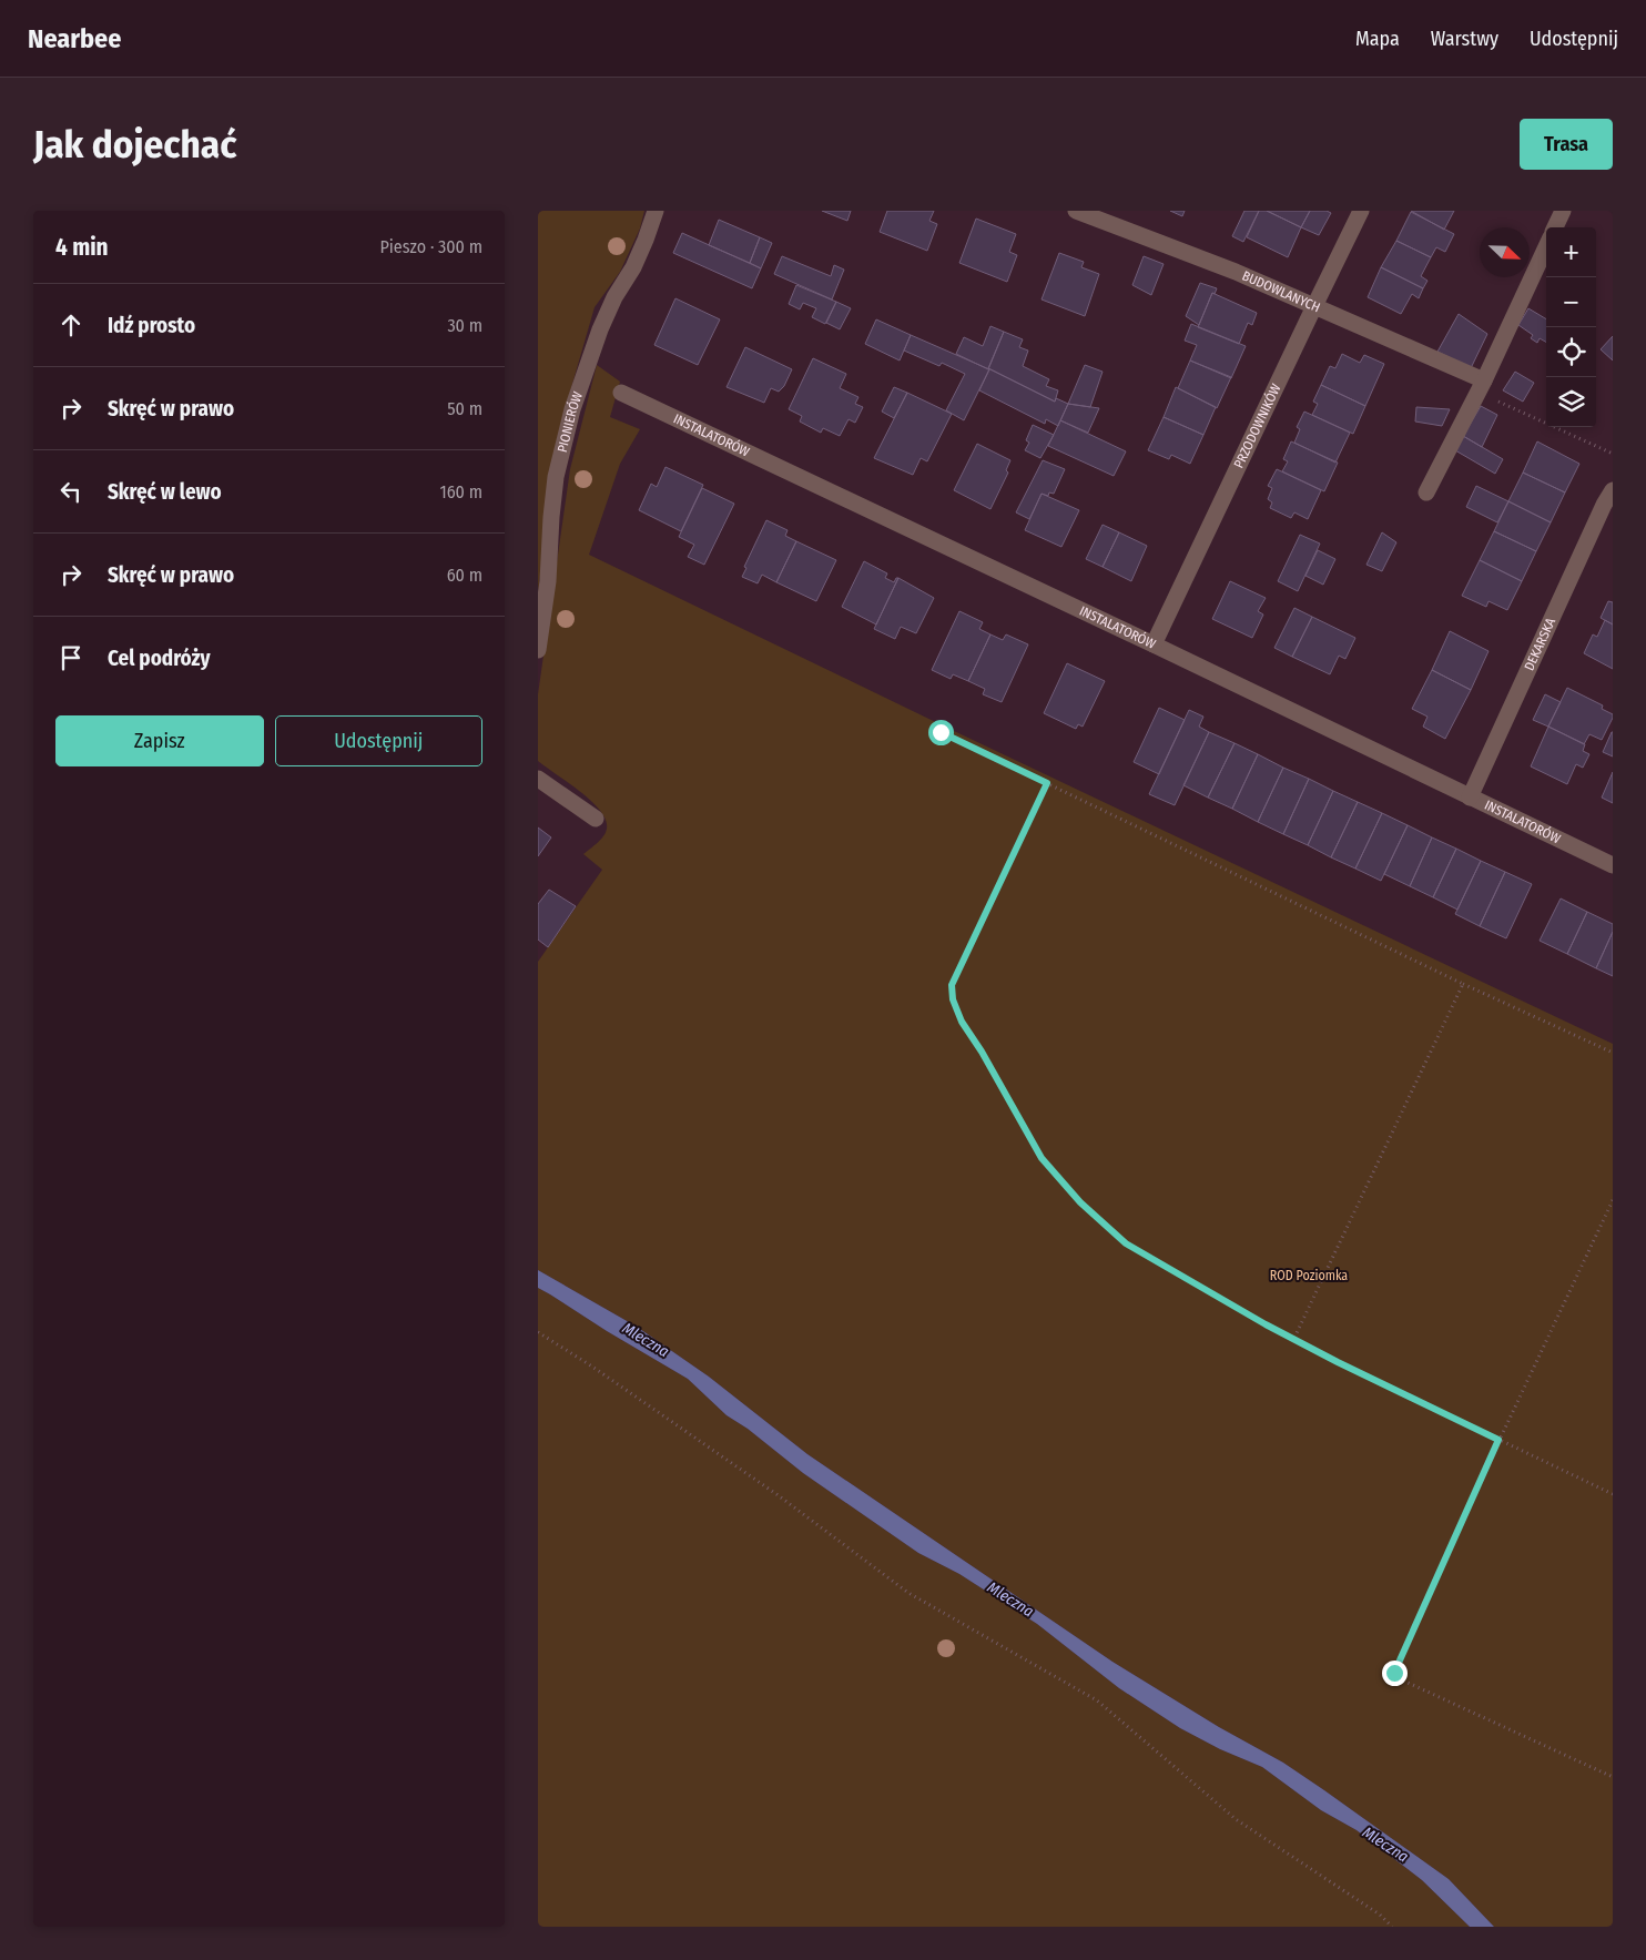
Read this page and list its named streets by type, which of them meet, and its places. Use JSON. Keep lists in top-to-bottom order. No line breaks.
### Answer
{"streets":{"street":["BUDOWLANYCH","PIONIERÓW","PRZODOWNIKÓW","INSTALATORÓW","DEKARSKA"]},"crossings":[["BUDOWLANYCH","PRZODOWNIKÓW"],["PRZODOWNIKÓW","INSTALATORÓW"],["INSTALATORÓW","DEKARSKA"]],"water":["Mleczna"],"parks":["ROD Poziomka"],"north":"bottom right","page":{"header":"Nearbee","nav":["Mapa","Warstwy","Udostępnij"],"buttons":["Trasa",["Zapisz","Udostępnij"]],"title":"Jak dojechać","heading":["4 min","Pieszo · 300 m"],"map_buttons":["+","−"],"list":[["Idź prosto","30 m"],["Skręć w prawo","50 m"],["Skręć w lewo","160 m"],["Skręć w prawo","60 m"],"Cel podróży"]}}
